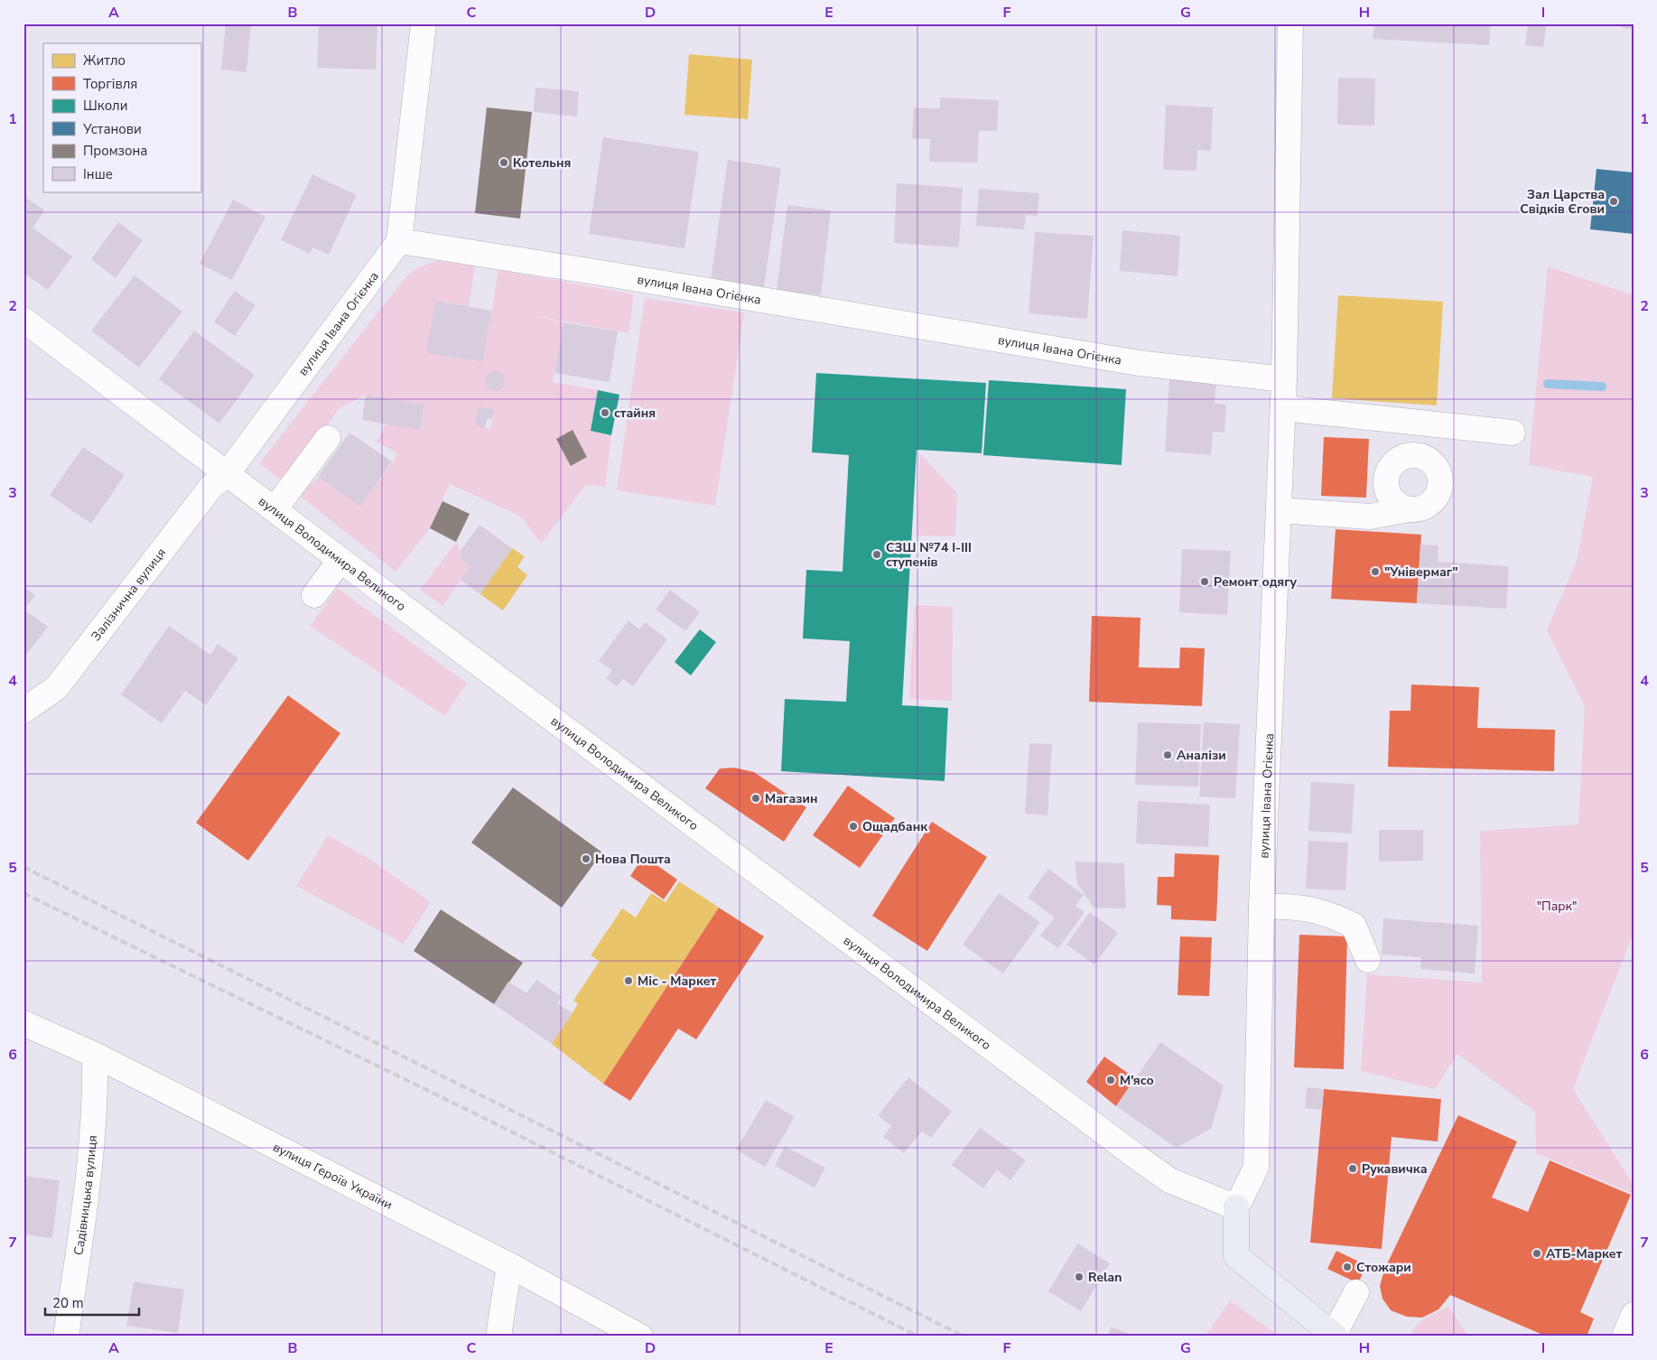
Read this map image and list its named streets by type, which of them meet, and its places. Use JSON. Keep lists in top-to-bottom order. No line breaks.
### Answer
{"streets":{"street":["вулиця Івана Огієнка","вулиця Володимира Великого","Залізнична вулиця","вулиця Героїв України","Садівницька вулиця"]},"crossings":[["вулиця Івана Огієнка","вулиця Володимира Великого"],["вулиця Івана Огієнка","Залізнична вулиця"],["вулиця Володимира Великого","Залізнична вулиця"],["вулиця Героїв України","Садівницька вулиця"]],"parks":["\"Парк\""],"places":["Котельня","Зал Царства Свідків Єгови","стайня","СЗШ №74 І-ІІІ ступенів","\"Універмаг\"","Ремонт одягу","Аналізи","Магазин","Ощадбанк","Нова Пошта","Міс - Маркет","М'ясо","Рукавичка","АТБ-Маркет","Стожари","Relan"],"legend":["Житло","Торгівля","Школи","Установи","Промзона","Інше"],"scale_bar":"20 m","grid":{"columns":["A","B","C","D","E","F","G","H","I"],"rows":["1","2","3","4","5","6","7"]}}
